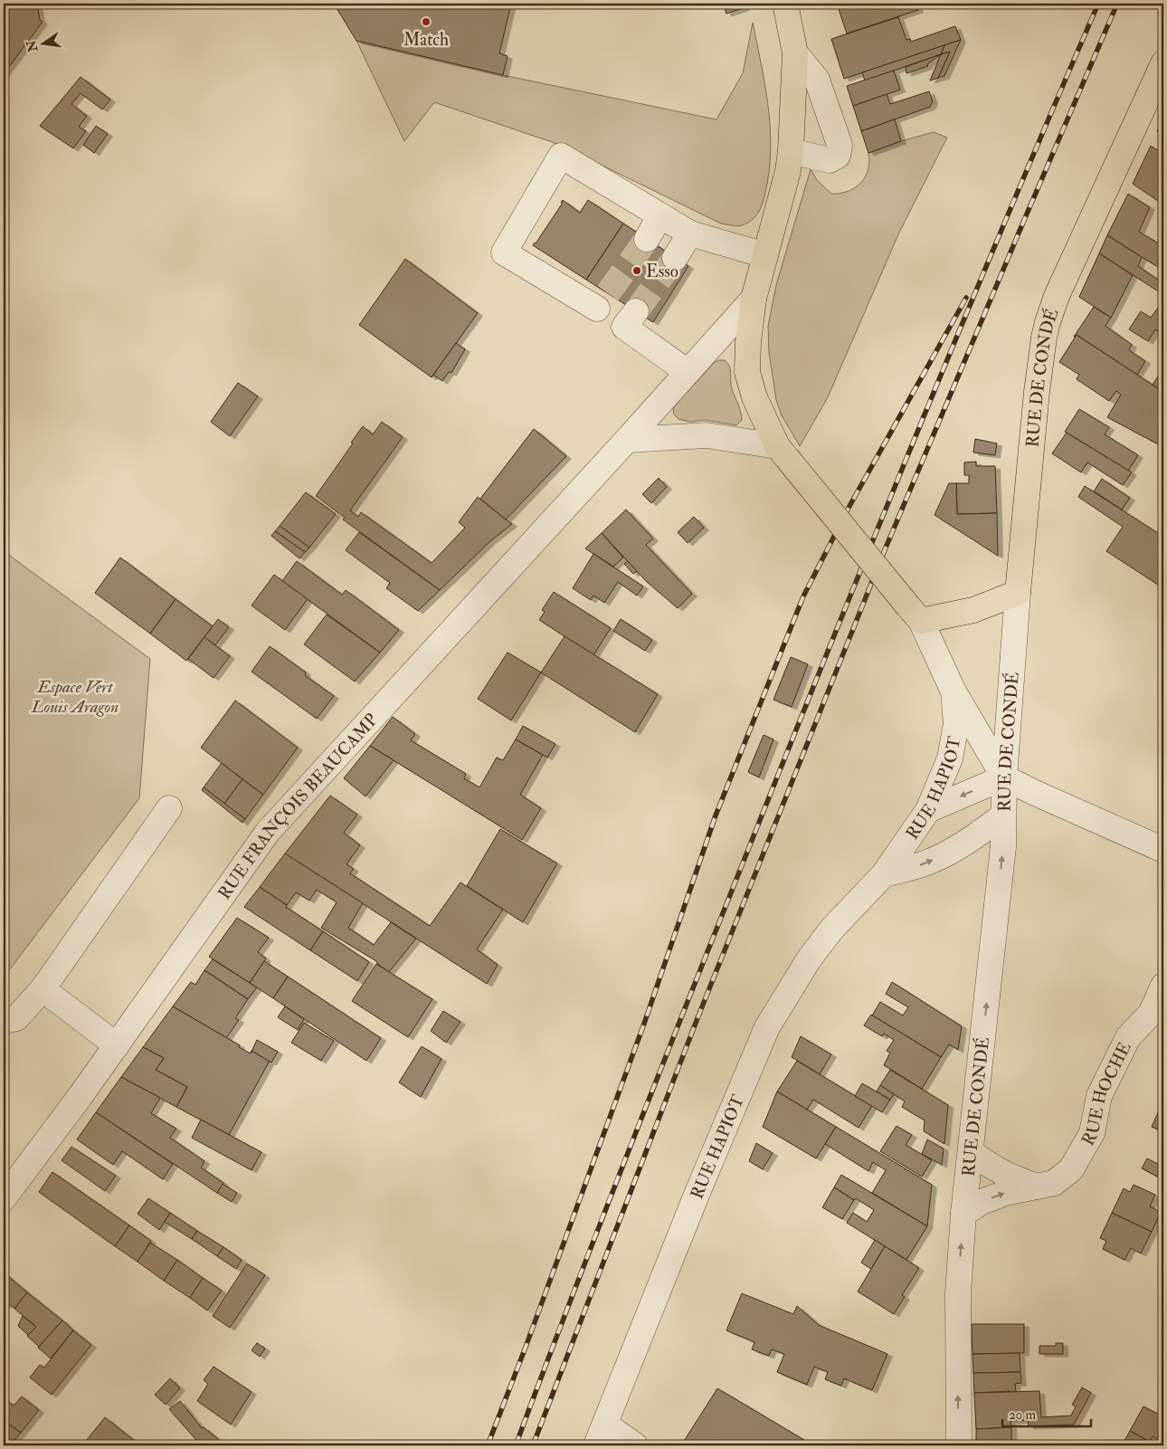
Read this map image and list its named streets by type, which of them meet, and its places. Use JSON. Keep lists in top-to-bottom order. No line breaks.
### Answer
{"streets":{"main road":["RUE DE CONDÉ"],"street":["RUE HAPIOT","RUE FRANÇOIS BEAUCAMP","RUE HOCHE"]},"crossings":[["RUE DE CONDÉ","RUE HAPIOT"],["RUE DE CONDÉ","RUE HOCHE"]],"one_way":["RUE DE CONDÉ"],"parks":["Espace Vert Louis Aragon"],"places":["Match","Esso"],"scale_bar":"20 m","north":"left"}
